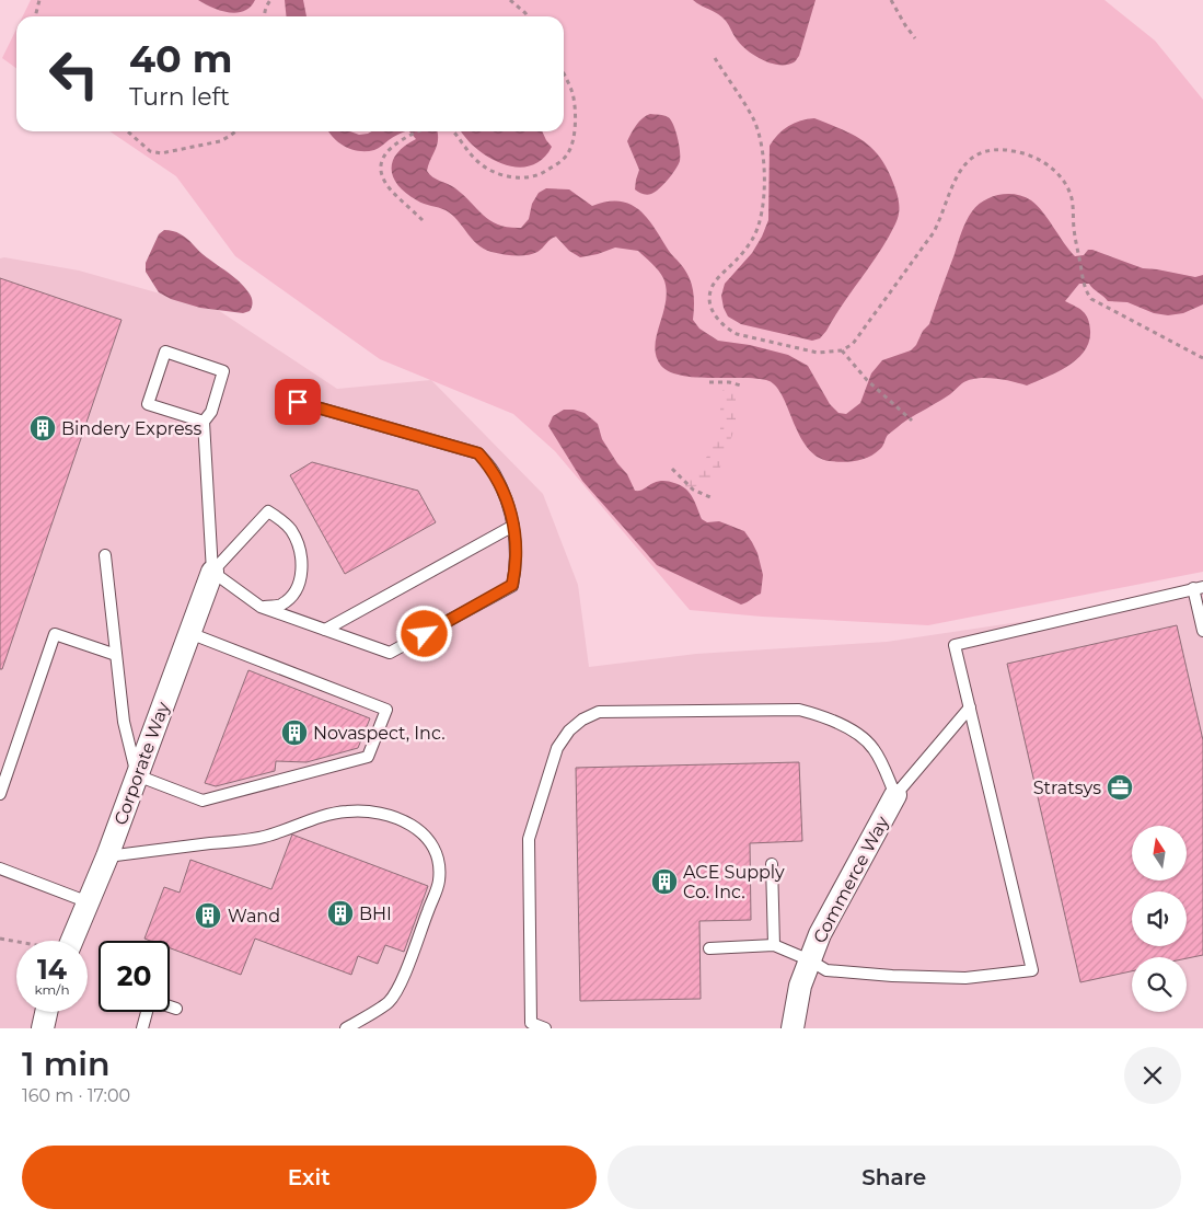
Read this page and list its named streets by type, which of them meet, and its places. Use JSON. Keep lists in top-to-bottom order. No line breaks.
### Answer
{"streets":{"street":["Corporate Way","Commerce Way"]},"places":{"building":["Bindery Express","Novaspect, Inc.","ACE Supply Co. Inc.","BHI","Wand"],"office":["Stratsys"]},"north":"top","page":{"turn":["40 m","Turn left"],"speed":"14 km/h","limit":"20","heading":["1 min","160 m · 17:00"],"buttons":["Exit","Share"]}}
